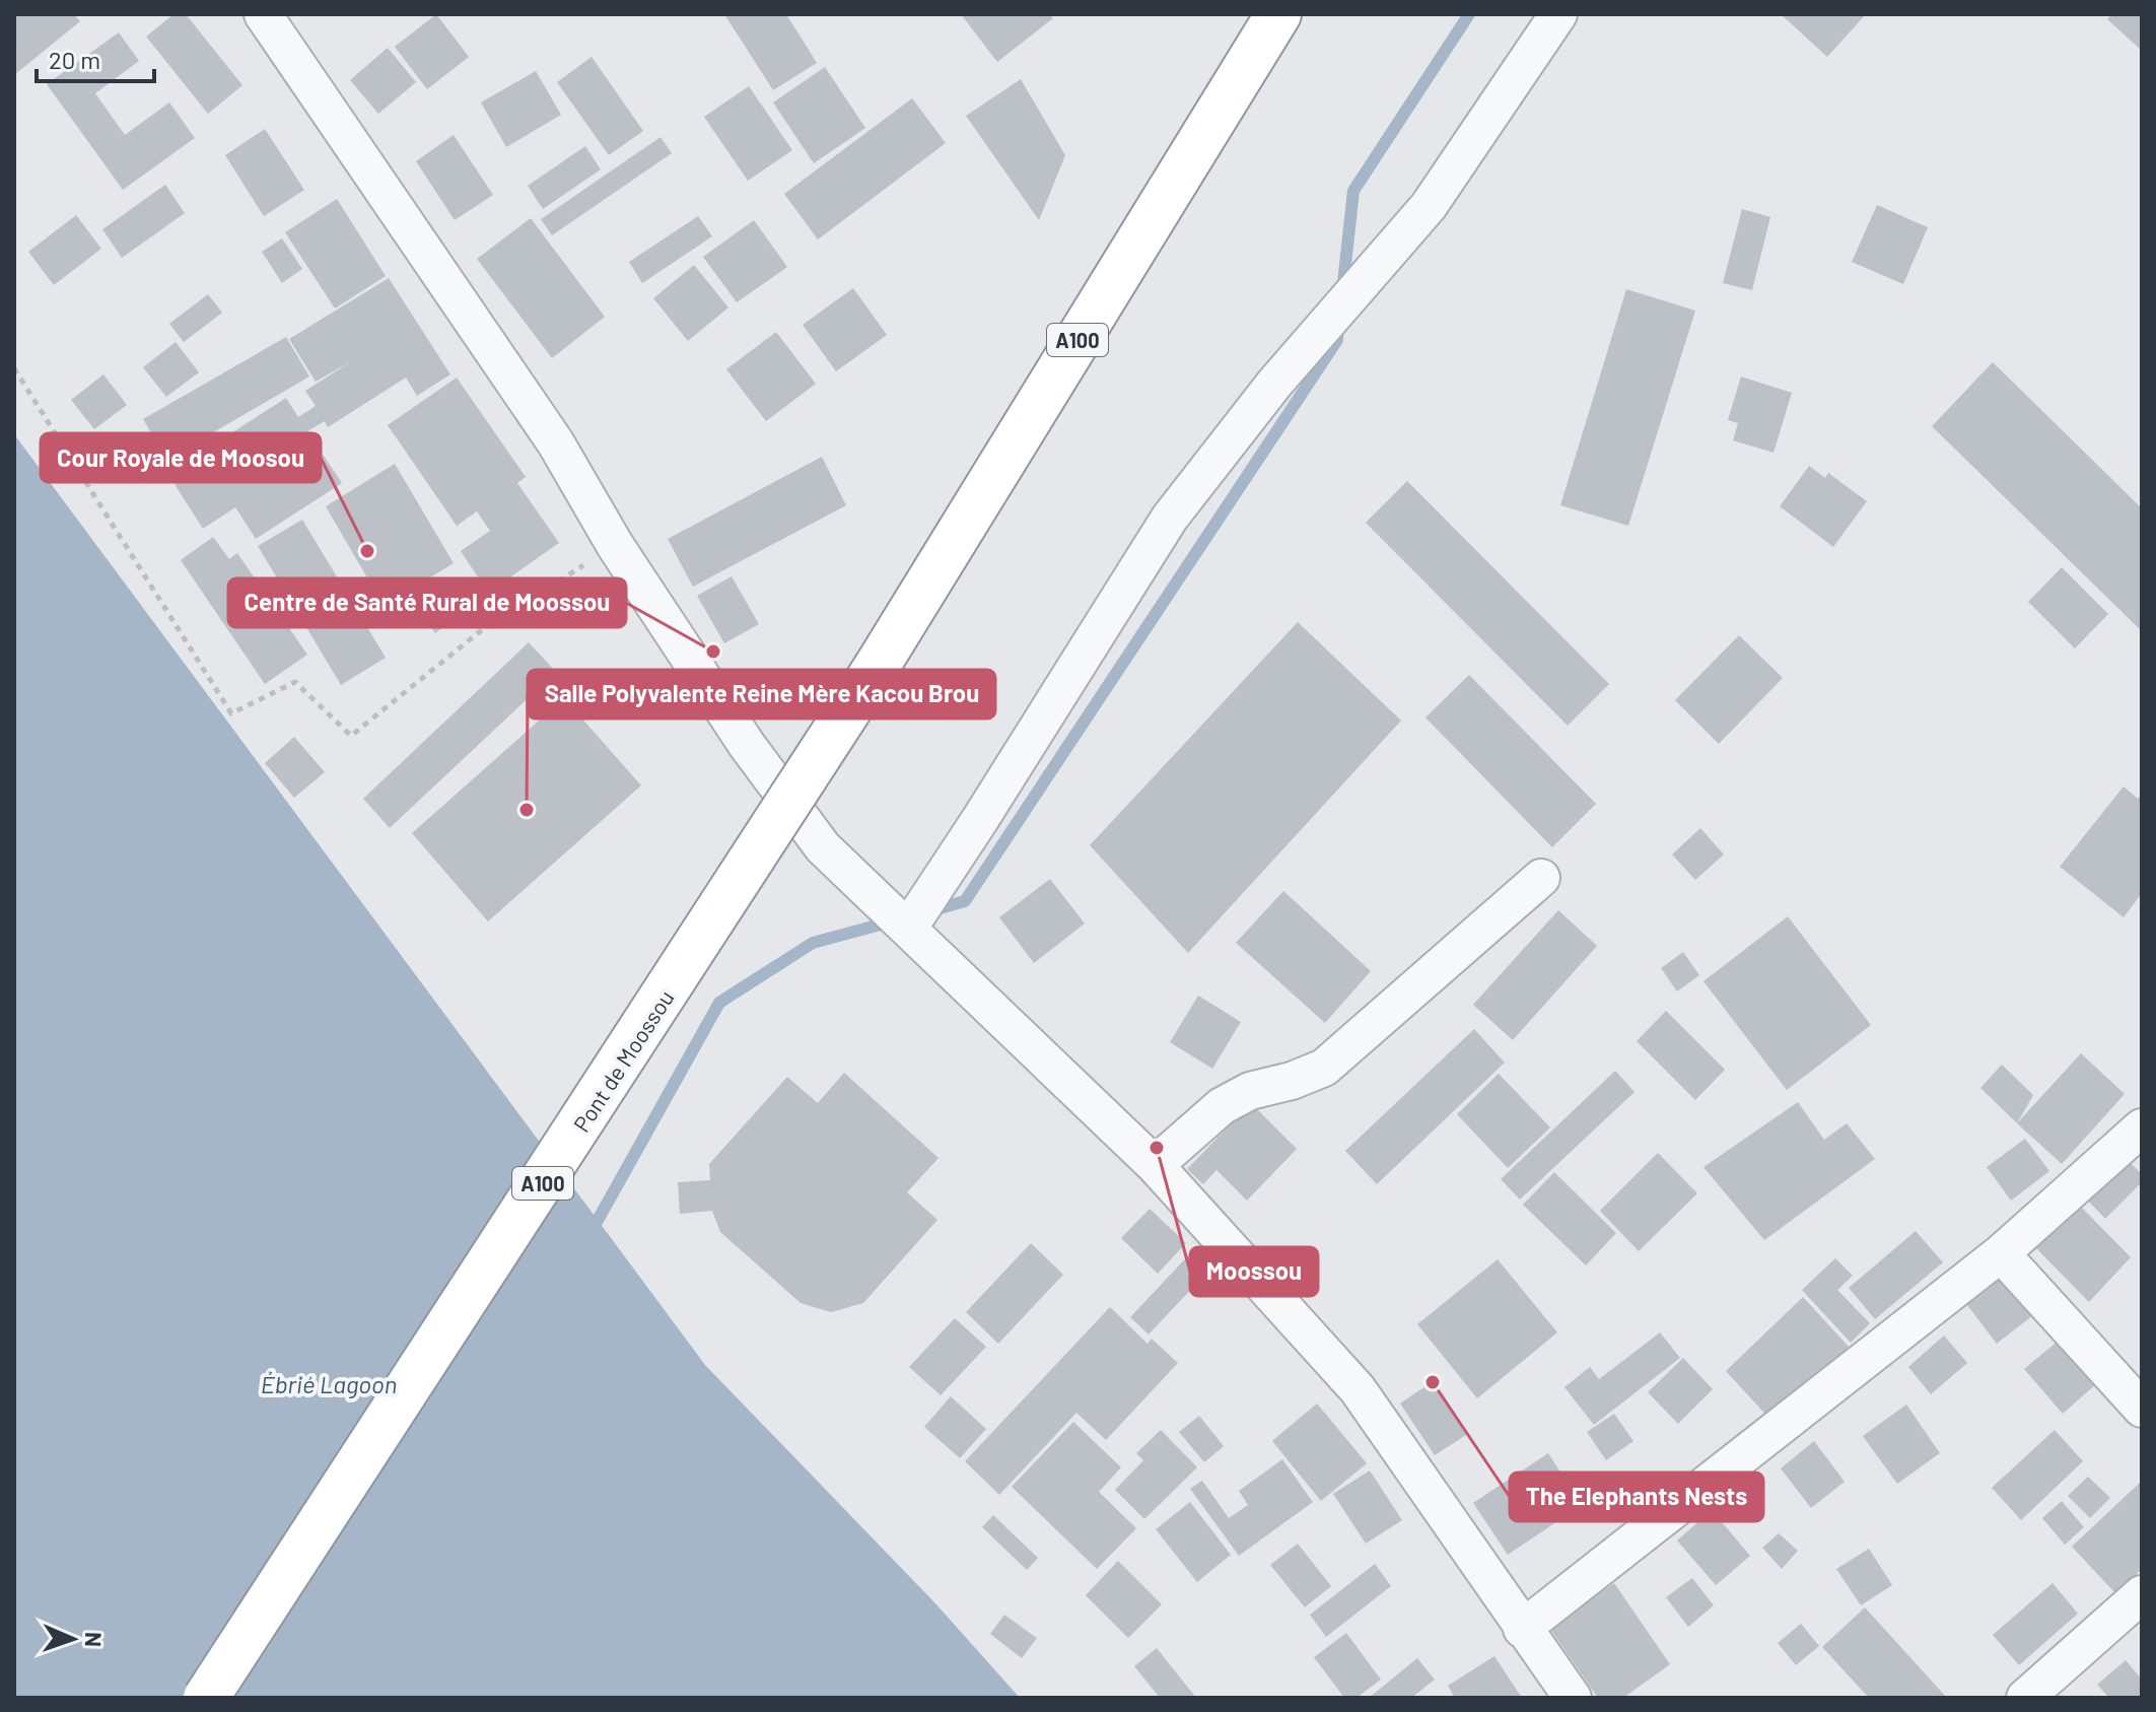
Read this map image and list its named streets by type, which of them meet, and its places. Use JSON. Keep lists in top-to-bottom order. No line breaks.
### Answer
{"streets":{"highway":["A100","Pont de Moossou"]},"water":["Ébrié Lagoon"],"places":["Cour Royale de Moosou","Centre de Santé Rural de Moossou","Salle Polyvalente Reine Mère Kacou Brou","Moossou","The Elephants Nests"],"scale_bar":"20 m","north":"right"}
